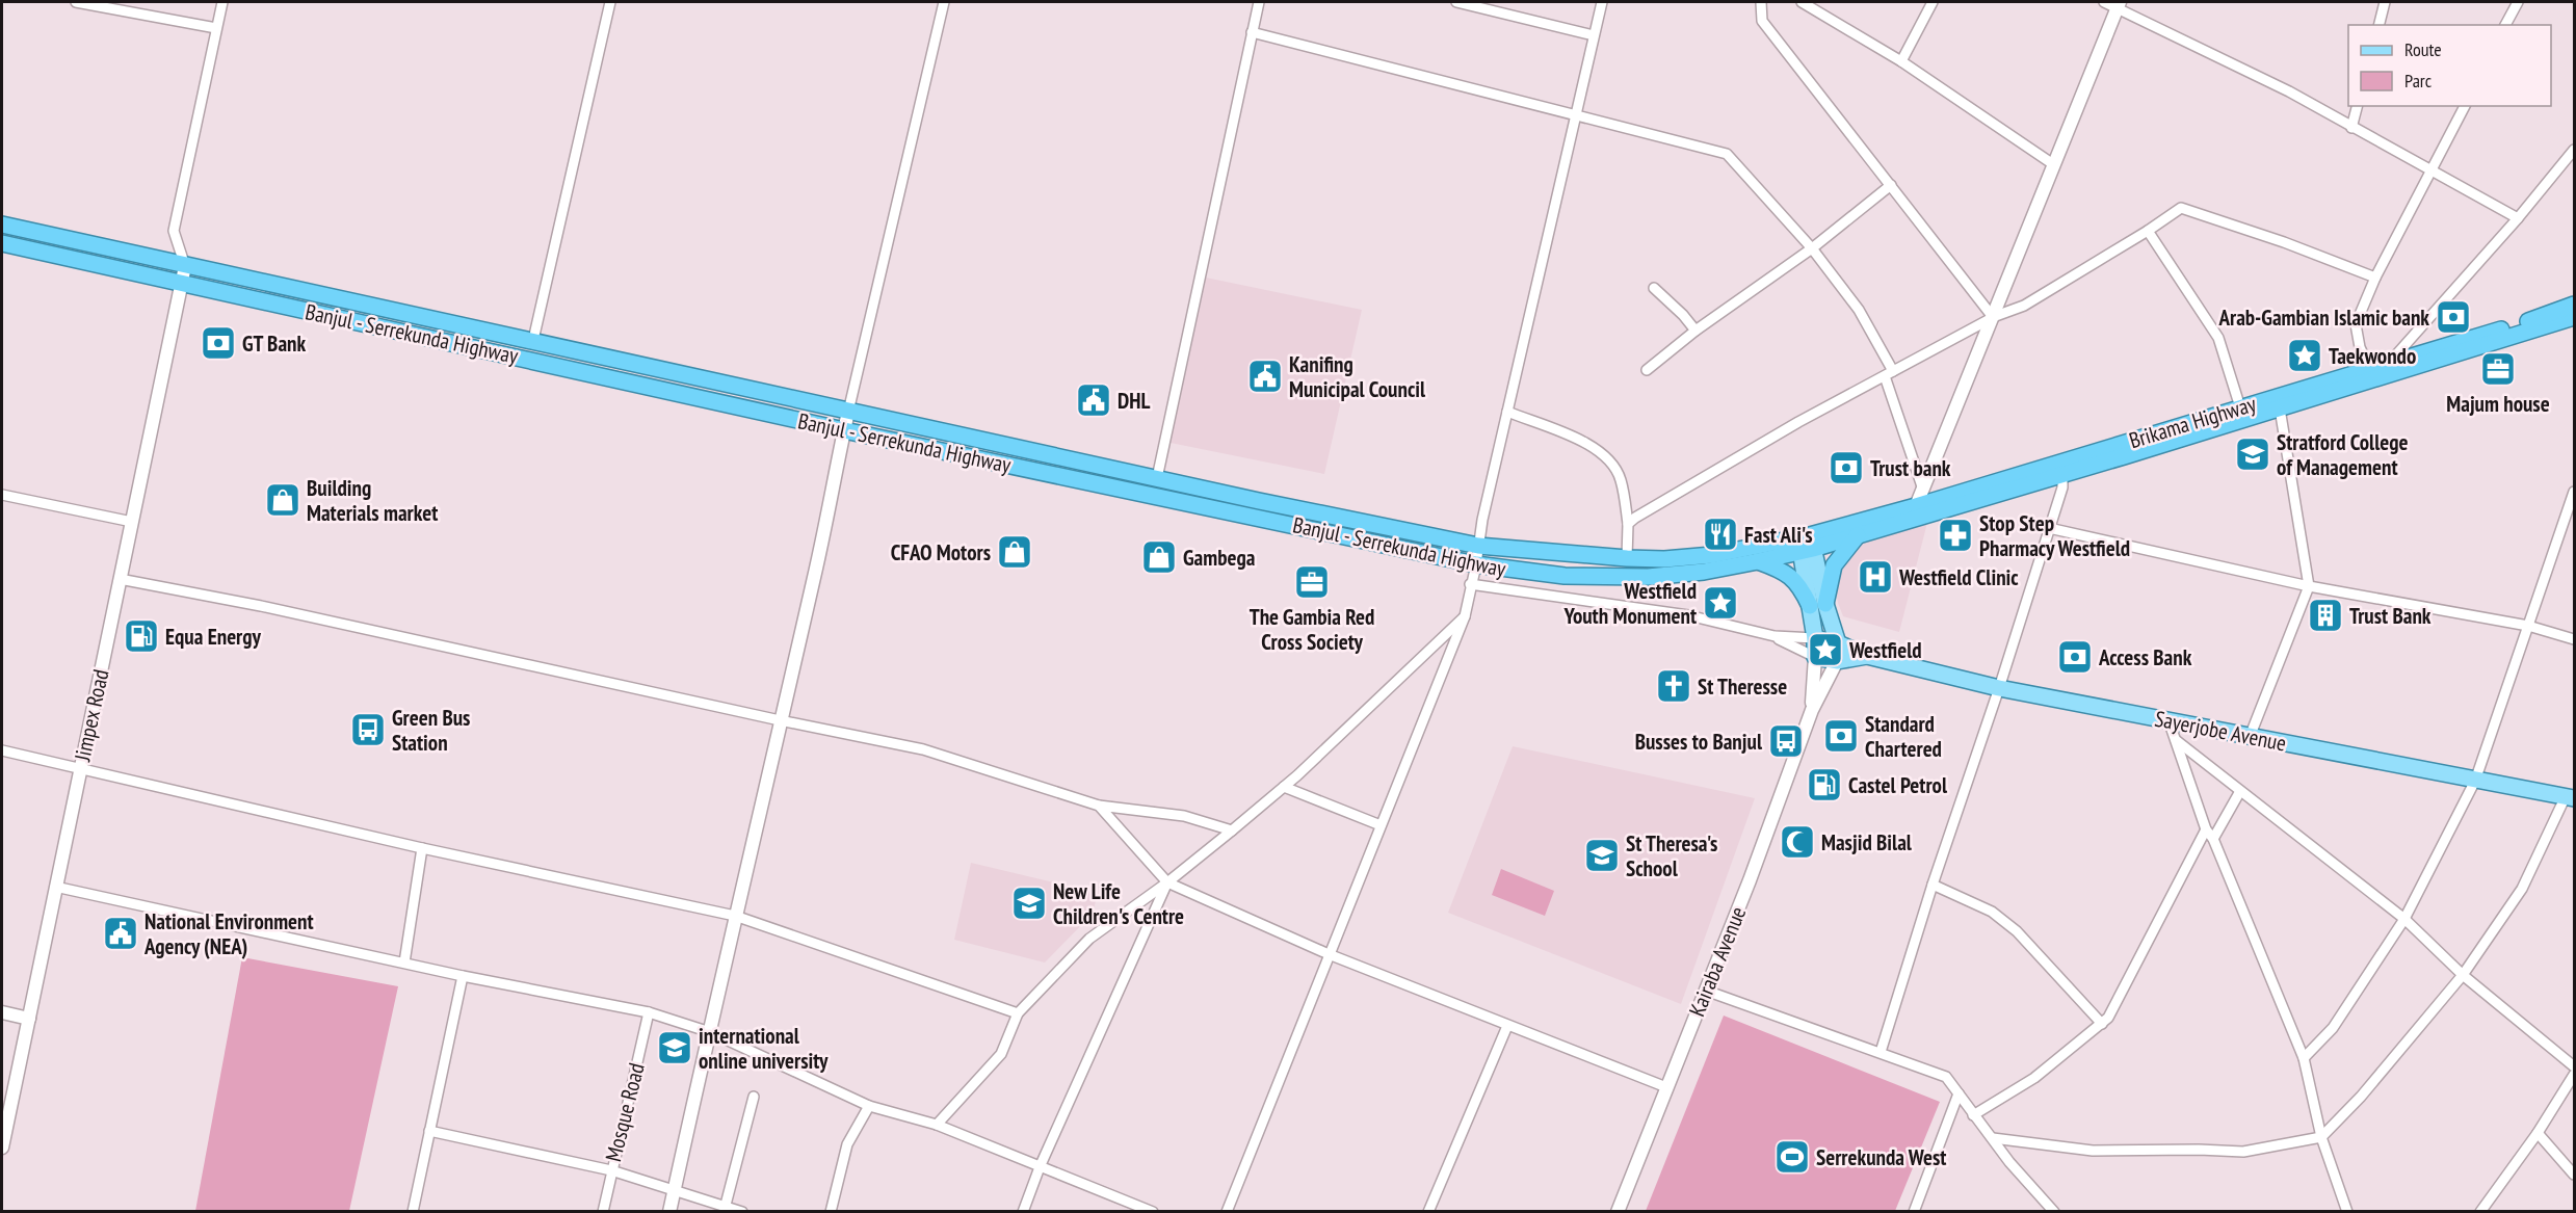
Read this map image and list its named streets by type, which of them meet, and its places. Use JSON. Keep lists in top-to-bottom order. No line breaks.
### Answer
{"streets":{"highway":["Banjul - Serrekunda Highway","Brikama Highway"],"main road":["Sayerjobe Avenue","Kairaba Avenue"],"street":["Jimpex Road","Mosque Road"]},"crossings":[["Banjul - Serrekunda Highway","Brikama Highway"],["Banjul - Serrekunda Highway","Jimpex Road"],["Banjul - Serrekunda Highway","Kairaba Avenue"],["Brikama Highway","Kairaba Avenue"],["Sayerjobe Avenue","Kairaba Avenue"]],"places":{"bank":["Arab-Gambian Islamic bank","GT Bank","Trust bank","Access Bank","Standard Chartered"],"place":["Taekwondo","Westfield Youth Monument","Westfield"],"office":["Majum house","The Gambia Red Cross Society"],"public building":["Kanifing Municipal Council","DHL","National Environment Agency (NEA)"],"school or university":["Stratford College of Management","St Theresa's School","New Life Children's Centre","international online university"],"shop":["Building Materials market","CFAO Motors","Gambega"],"restaurant":["Fast Ali's"],"pharmacy":["Stop Step Pharmacy Westfield"],"hospital":["Westfield Clinic"],"building":["Trust Bank"],"fuel station":["Equa Energy","Castel Petrol"],"church":["St Theresse"],"bus stop":["Green Bus Station","Busses to Banjul"],"mosque":["Masjid Bilal"],"sports":["Serrekunda West"]},"legend":["Route","Parc"]}
